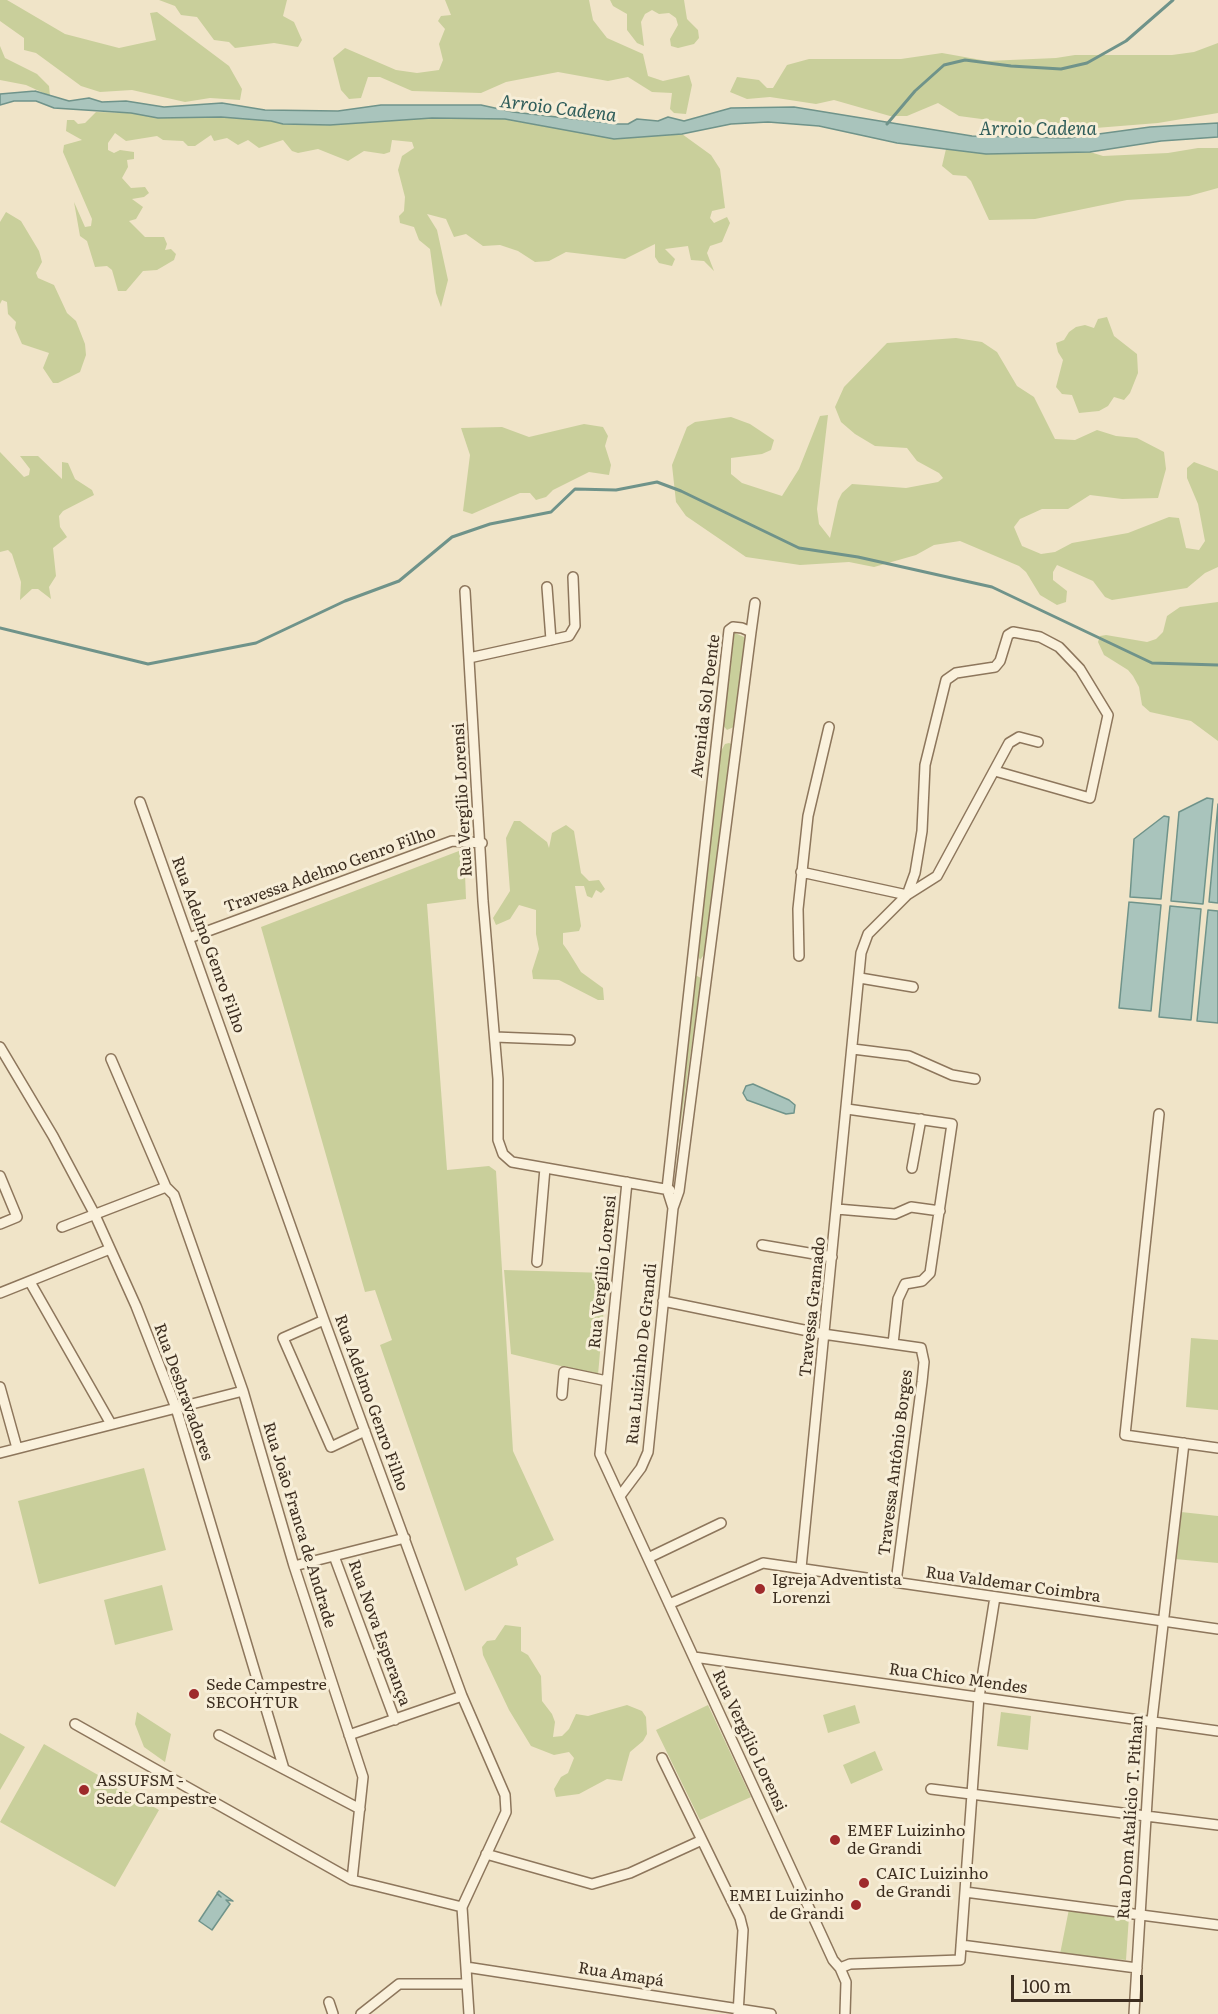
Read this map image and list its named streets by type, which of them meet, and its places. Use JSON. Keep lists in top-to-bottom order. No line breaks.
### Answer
{"streets":{"street":["Avenida Sol Poente","Rua Vergílio Lorensi","Travessa Adelmo Genro Filho","Rua Adelmo Genro Filho","Travessa Gramado","Rua Luizinho De Grandi","Rua Desbravadores","Travessa Antônio Borges","Rua João Franca de Andrade","Rua Valdemar Coimbra","Rua Nova Esperança","Rua Chico Mendes","Rua Dom Atalício T. Pithan","Rua Amapá"]},"crossings":[["Avenida Sol Poente","Rua Luizinho De Grandi"],["Rua Vergílio Lorensi","Travessa Adelmo Genro Filho"],["Rua Vergílio Lorensi","Rua Luizinho De Grandi"],["Rua Vergílio Lorensi","Rua Valdemar Coimbra"],["Rua Vergílio Lorensi","Rua Chico Mendes"],["Travessa Adelmo Genro Filho","Rua Adelmo Genro Filho"],["Rua Adelmo Genro Filho","Rua Amapá"],["Travessa Gramado","Rua Valdemar Coimbra"],["Travessa Antônio Borges","Rua Valdemar Coimbra"],["Rua Valdemar Coimbra","Rua Dom Atalício T. Pithan"],["Rua Chico Mendes","Rua Dom Atalício T. Pithan"]],"water":["Arroio Cadena"],"places":["Igreja Adventista Lorenzi","Sede Campestre SECOHTUR","ASSUFSM - Sede Campestre","EMEF Luizinho de Grandi","CAIC Luizinho de Grandi","EMEI Luizinho de Grandi"],"scale_bar":"100 m"}
